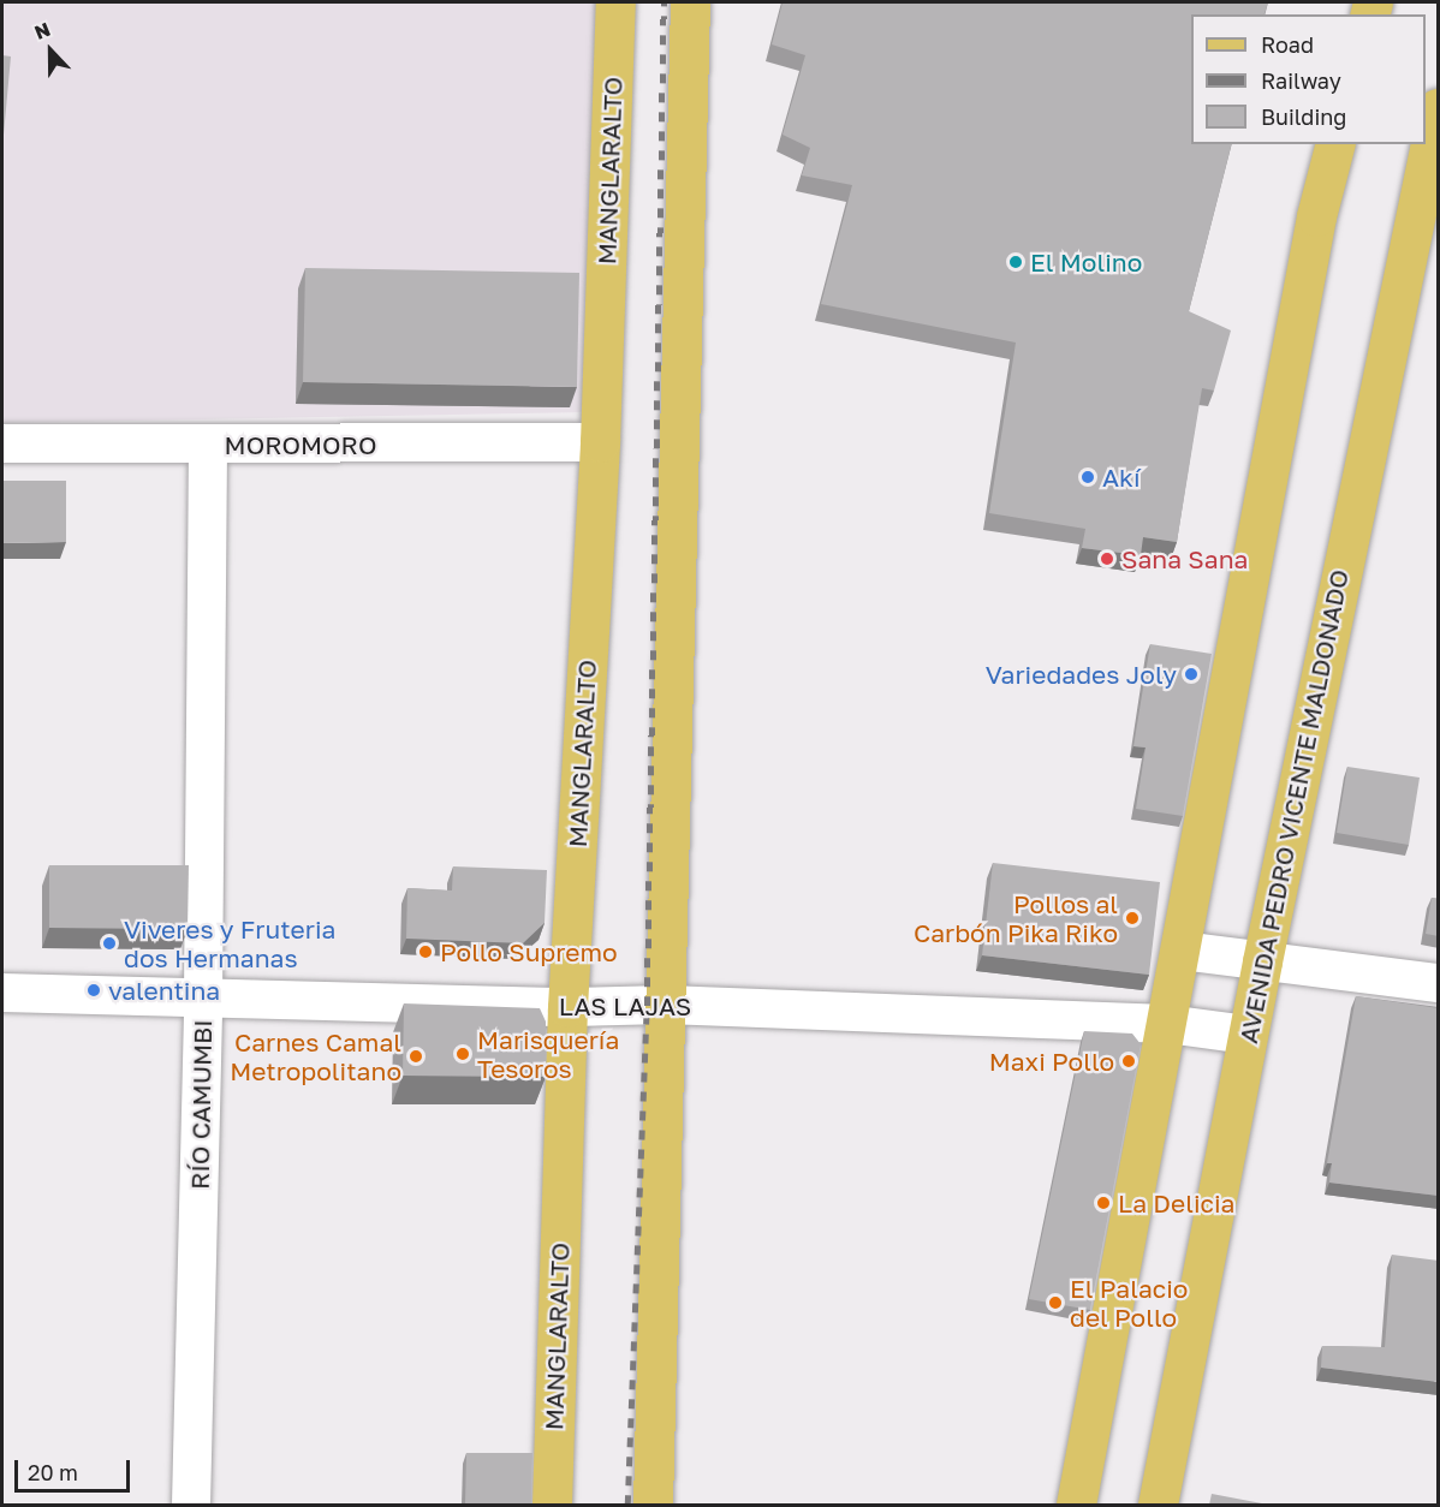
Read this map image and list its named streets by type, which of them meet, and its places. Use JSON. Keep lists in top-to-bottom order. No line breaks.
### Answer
{"streets":{"main road":["MANGLARALTO","AVENIDA PEDRO VICENTE MALDONADO"],"street":["MOROMORO","LAS LAJAS","RÍO CAMUMBI"]},"crossings":[["MANGLARALTO","MOROMORO"],["MANGLARALTO","LAS LAJAS"],["MOROMORO","RÍO CAMUMBI"],["AVENIDA PEDRO VICENTE MALDONADO","LAS LAJAS"],["LAS LAJAS","RÍO CAMUMBI"]],"places":["El Molino","Akí","Sana Sana","Variedades Joly","Pollos al Carbón Pika Riko","Viveres y Fruteria dos Hermanas","Pollo Supremo","valentina","Marisquería Tesoros","Carnes Camal Metropolitano","Maxi Pollo","La Delicia","El Palacio del Pollo"],"legend":["Road","Railway","Building"],"scale_bar":"20 m","north":"top"}
